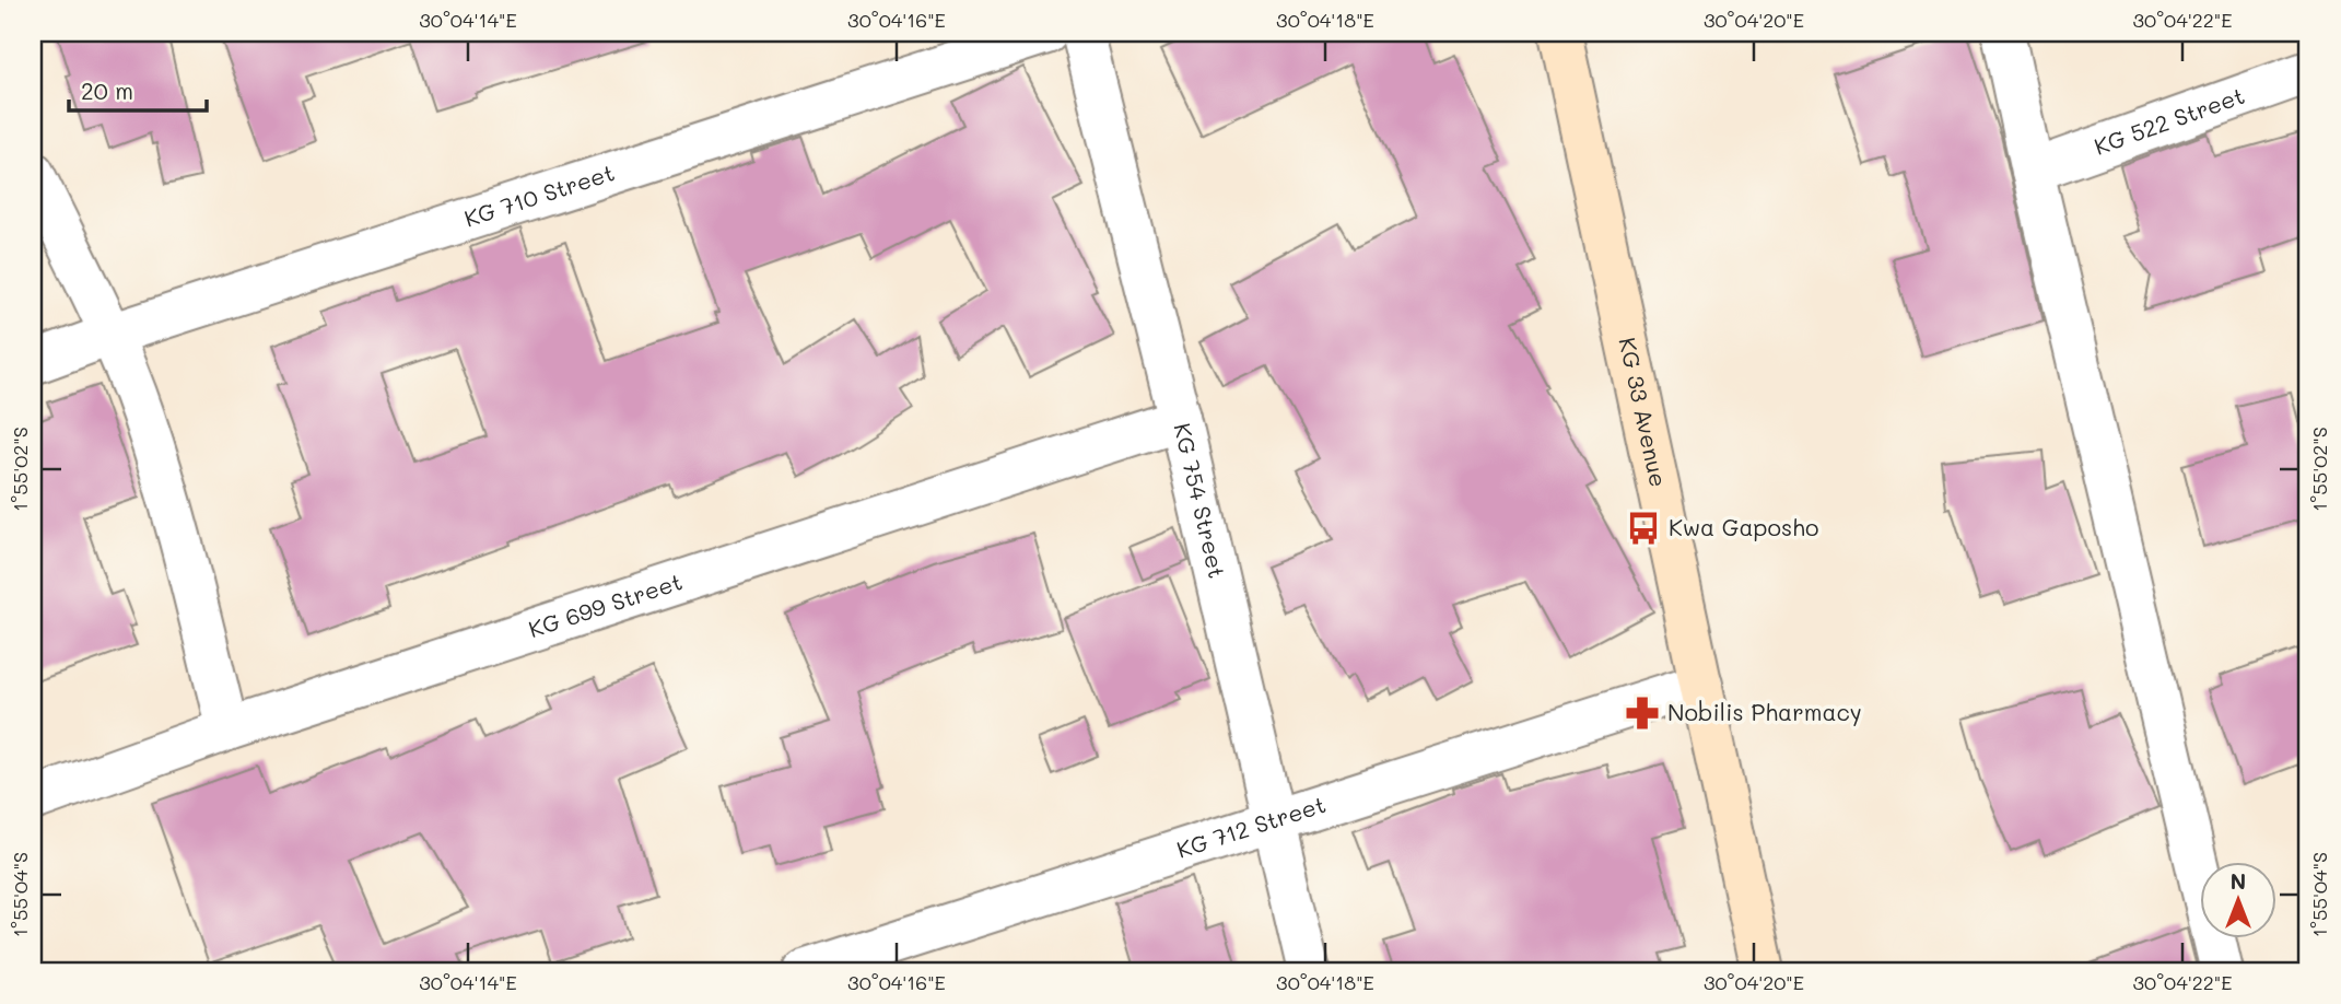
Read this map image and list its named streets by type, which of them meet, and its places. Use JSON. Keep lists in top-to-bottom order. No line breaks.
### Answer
{"streets":{"main road":["KG 33 Avenue"],"street":["KG 522 Street","KG 710 Street","KG 754 Street","KG 699 Street","KG 712 Street"]},"crossings":[["KG 33 Avenue","KG 712 Street"],["KG 754 Street","KG 699 Street"],["KG 754 Street","KG 712 Street"]],"places":{"bus stop":["Kwa Gaposho"],"pharmacy":["Nobilis Pharmacy"]},"scale_bar":"20 m","north":"top","coordinates":["30°04'14\"E","30°04'16\"E","30°04'18\"E","30°04'20\"E","30°04'22\"E","1°55'02\"S","1°55'04\"S"]}
